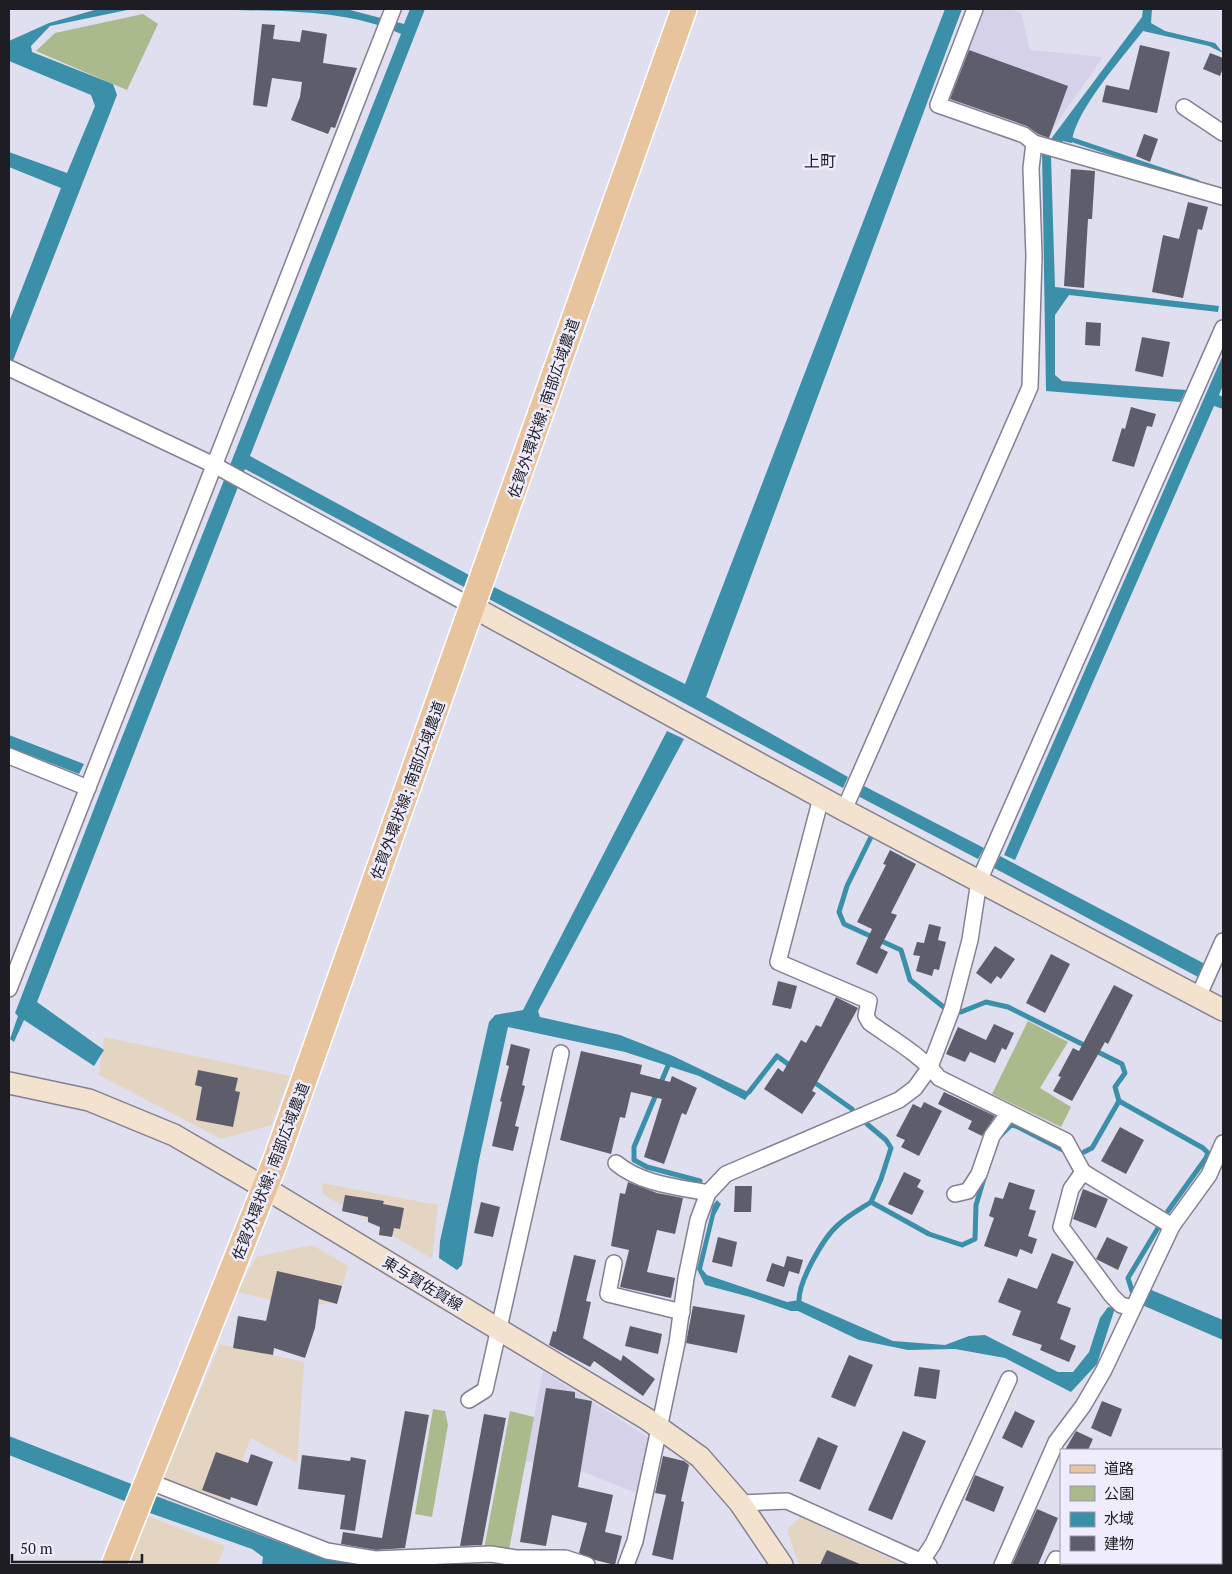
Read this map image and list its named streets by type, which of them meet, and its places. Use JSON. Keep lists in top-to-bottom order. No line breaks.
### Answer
{"streets":{"main road":["佐賀外環状線; 南部広域農道","東与賀佐賀線"]},"crossings":[["佐賀外環状線; 南部広域農道","東与賀佐賀線"]],"districts":["上町"],"legend":["道路","公園","水域","建物"],"scale_bar":"50 m"}
